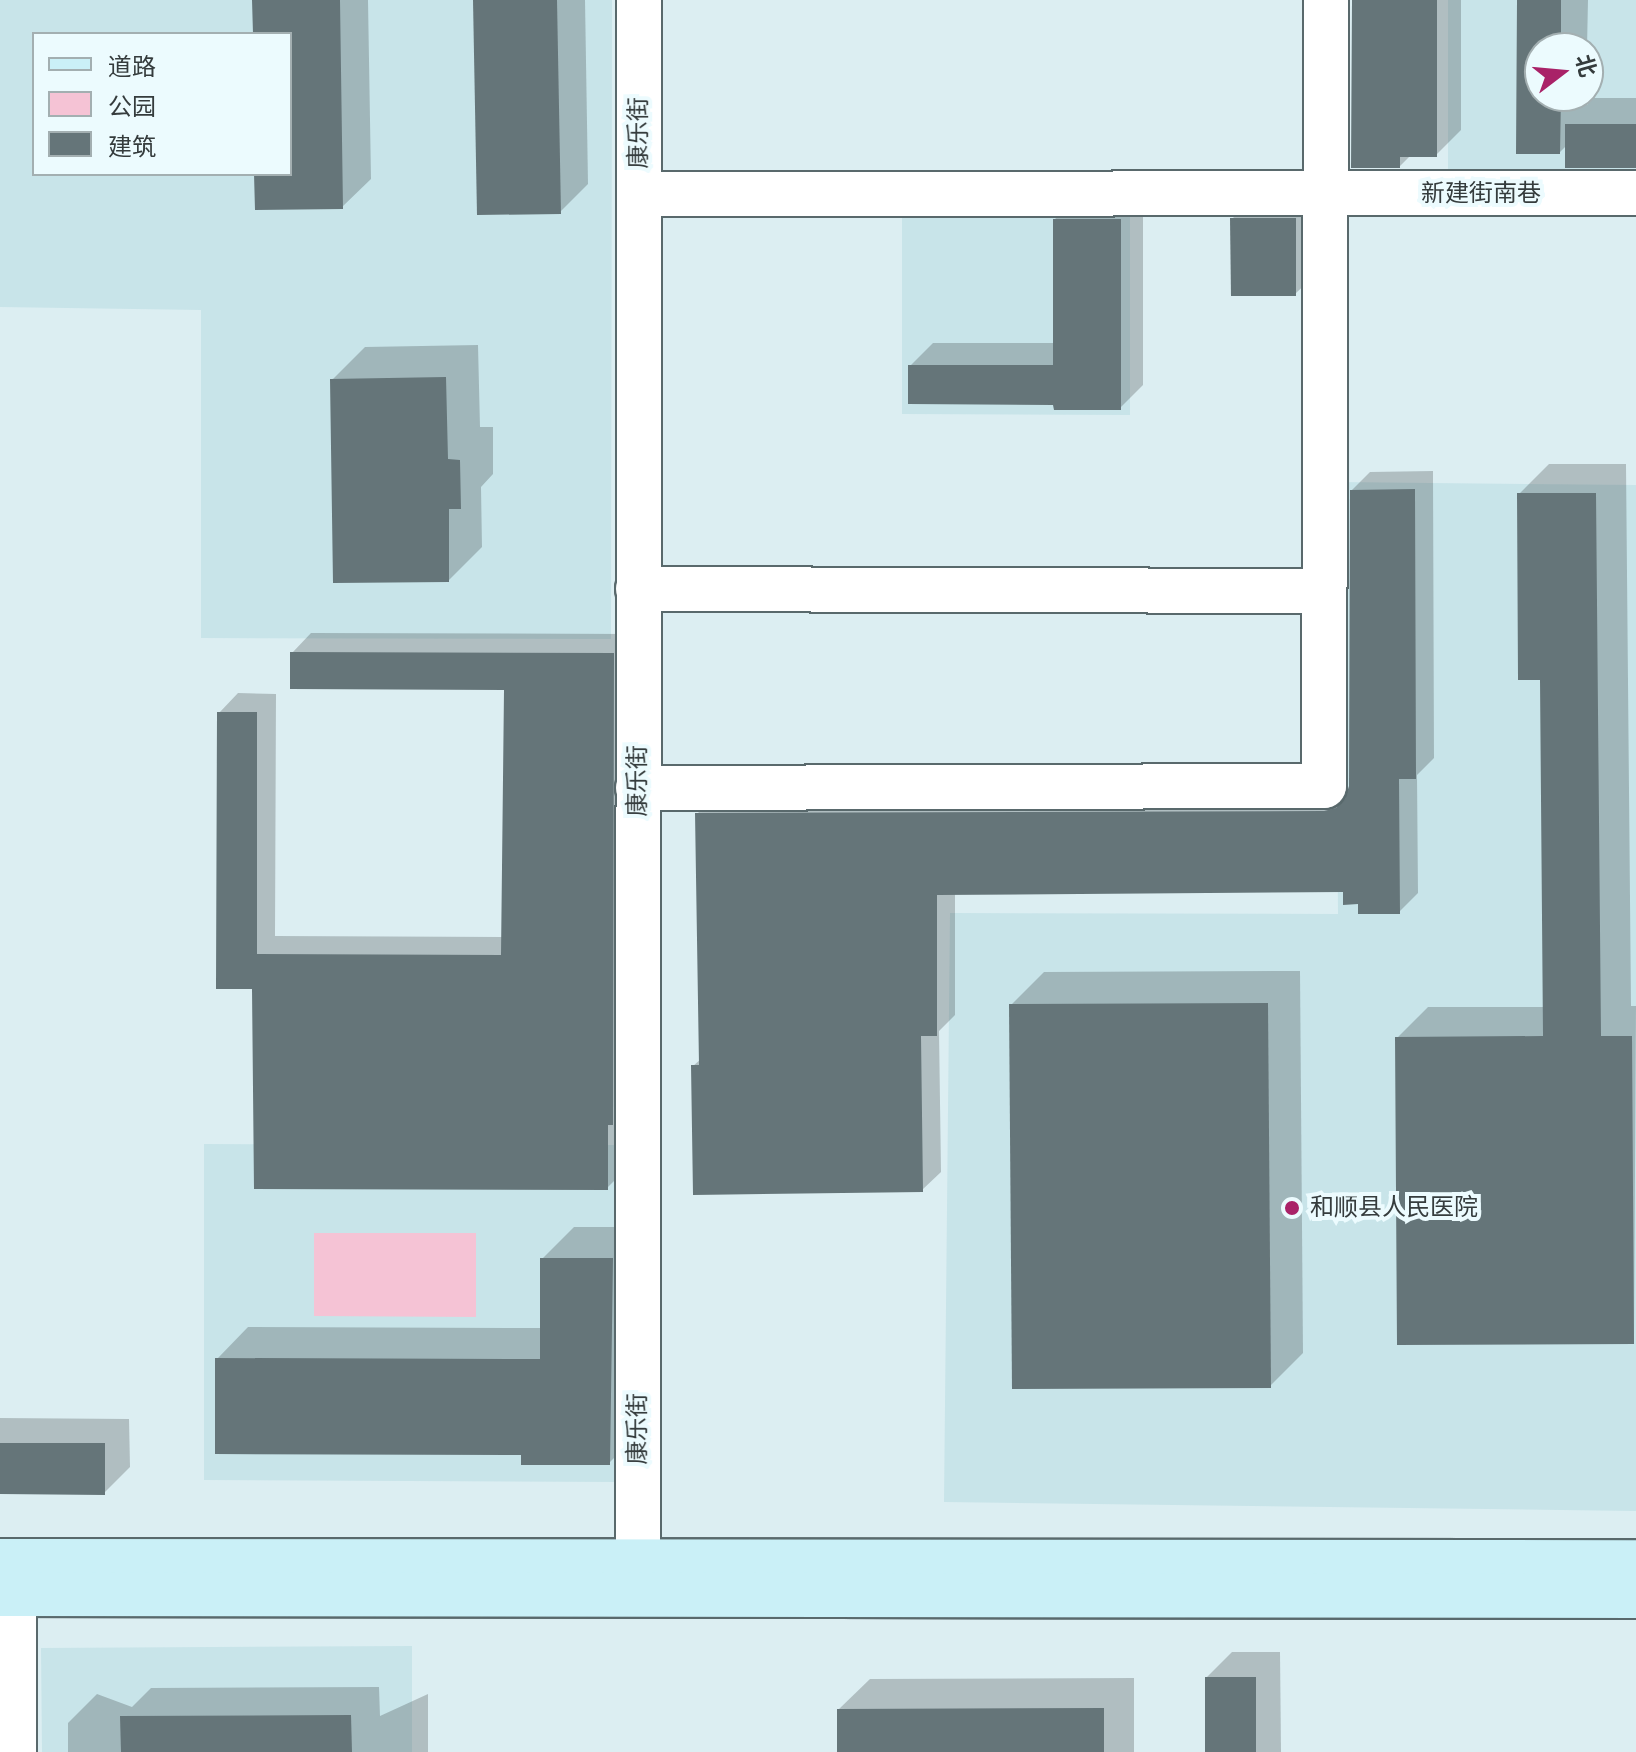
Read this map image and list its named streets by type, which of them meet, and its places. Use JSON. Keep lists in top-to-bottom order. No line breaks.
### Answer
{"streets":{"street":["康乐街","新建街南巷"]},"crossings":[["康乐街","新建街南巷"]],"places":["和顺县人民医院"],"legend":["道路","公园","建筑"],"north":"right"}
